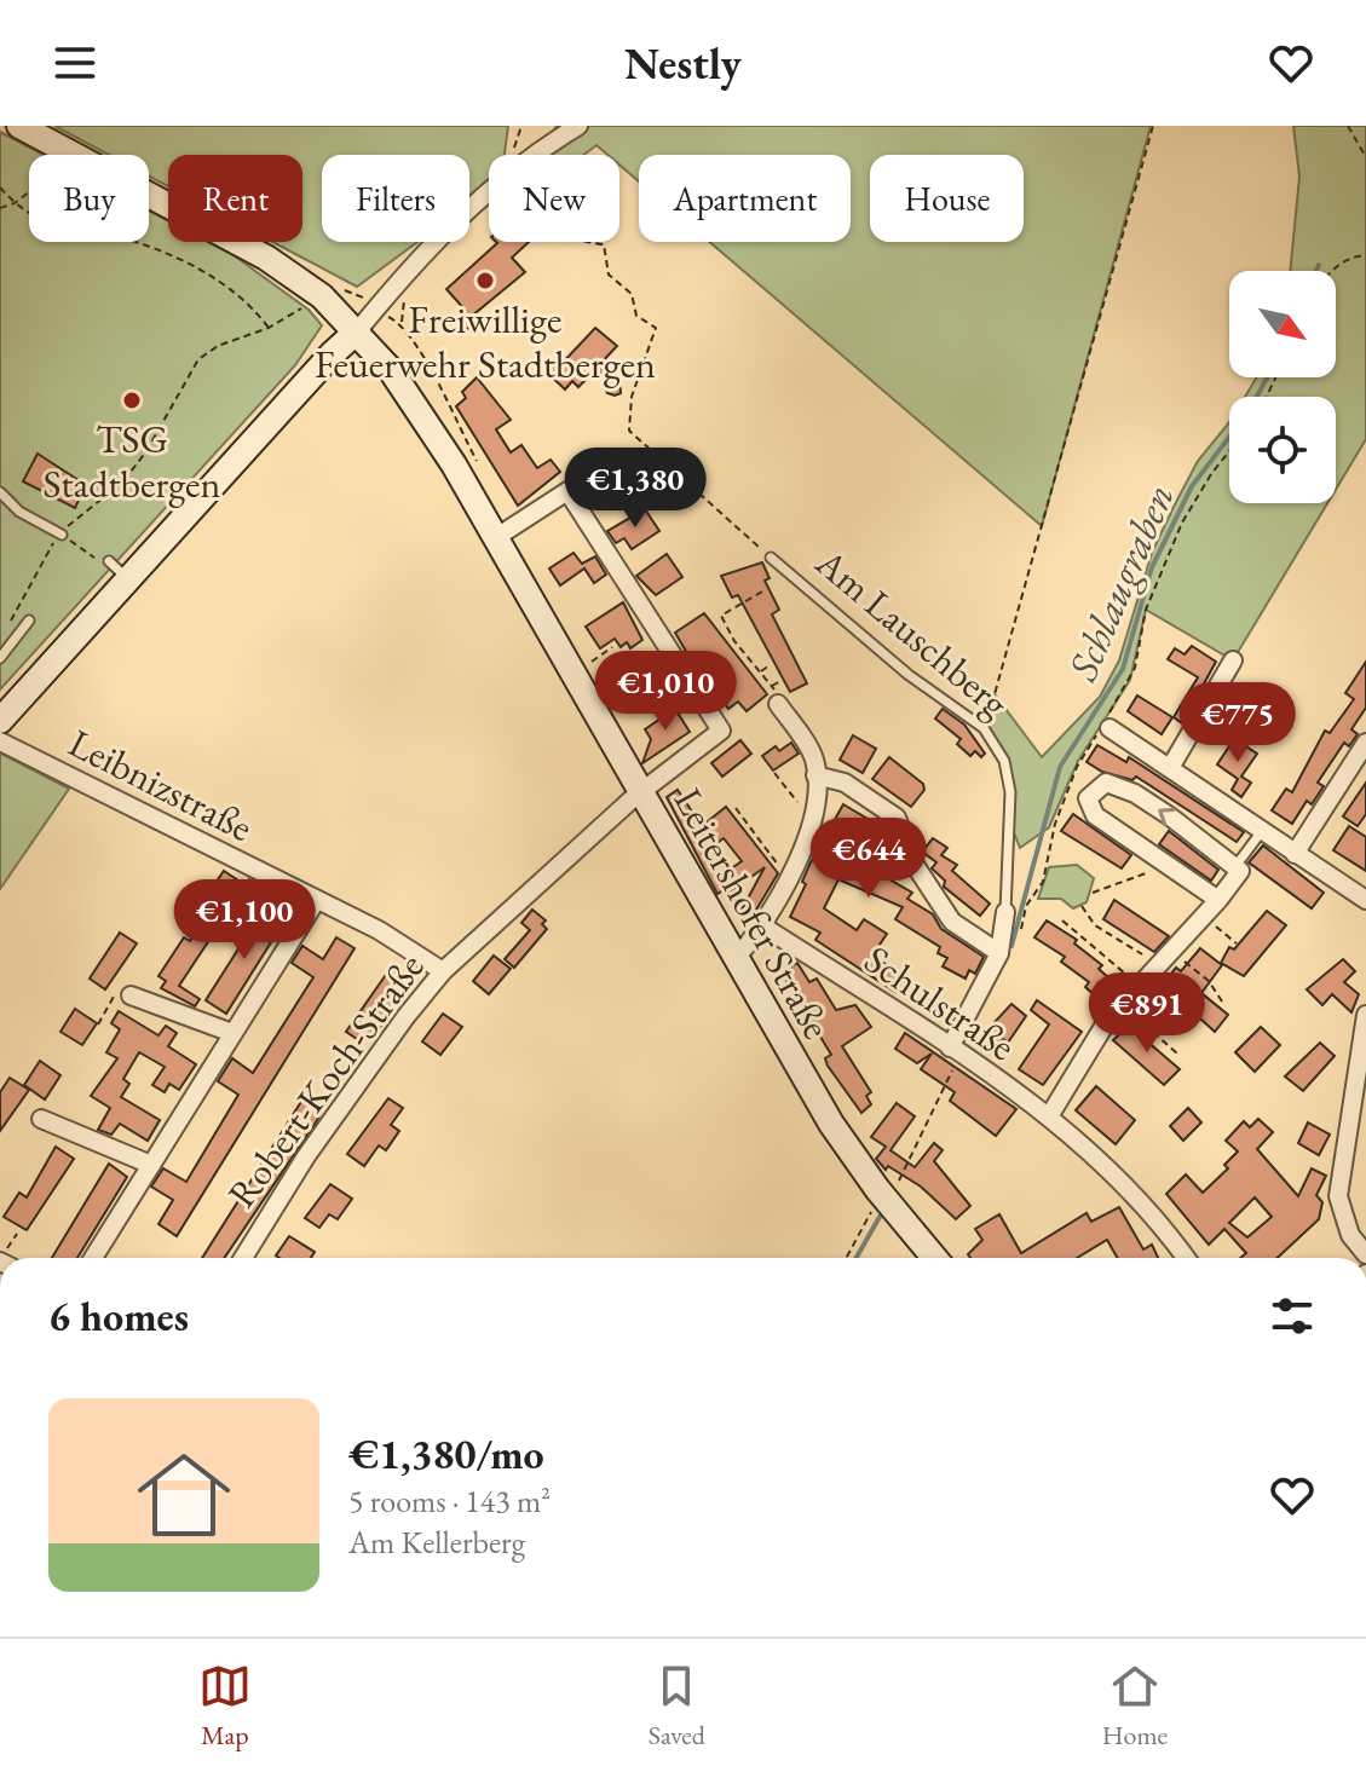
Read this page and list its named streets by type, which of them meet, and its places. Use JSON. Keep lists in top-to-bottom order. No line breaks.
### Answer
{"streets":{"street":["Am Lauschberg","Leibnizstraße","Leitershofer Straße","Schulstraße","Robert-Koch-Straße"]},"crossings":[["Am Lauschberg","Schulstraße"],["Leibnizstraße","Robert-Koch-Straße"],["Leitershofer Straße","Robert-Koch-Straße"]],"water":["Schlaugraben"],"places":["Freiwillige Feuerwehr Stadtbergen","TSG Stadtbergen"],"north":"bottom right","page":{"header":"Nestly","chip":["Buy","Rent","Filters","New","Apartment","House"],"price":["€1,380","€1,010","€775","€644","€1,100","€891"],"heading":"6 homes","list":[{"name":"€1,380/mo","note":"5 rooms · 143 m² · Am Kellerberg"}],"tabs":["Map","Saved","Home"]}}
